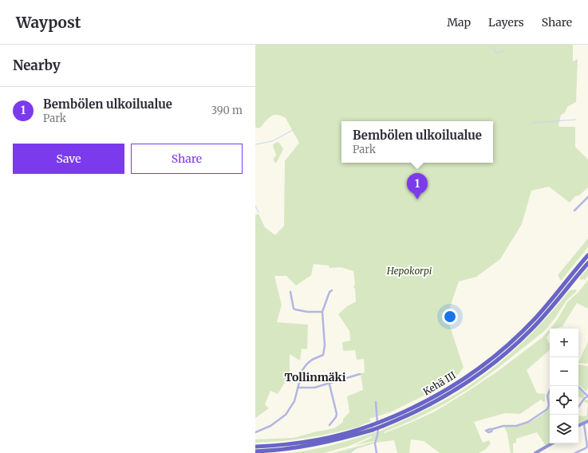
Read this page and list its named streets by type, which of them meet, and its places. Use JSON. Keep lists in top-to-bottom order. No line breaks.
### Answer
{"streets":{"highway":["Kehä III"]},"districts":["Tollinmäki"],"parks":["Hepokorpi"],"page":{"header":"Waypost","nav":["Map","Layers","Share"],"heading":"Nearby","list":[{"mark":"1","name":"Bembölen ulkoilualue","note":"Park","value":"390 m"}],"popup":["Bembölen ulkoilualue","Park"],"buttons":["Save","Share"],"pins":"1","map_buttons":["+","−"]}}
